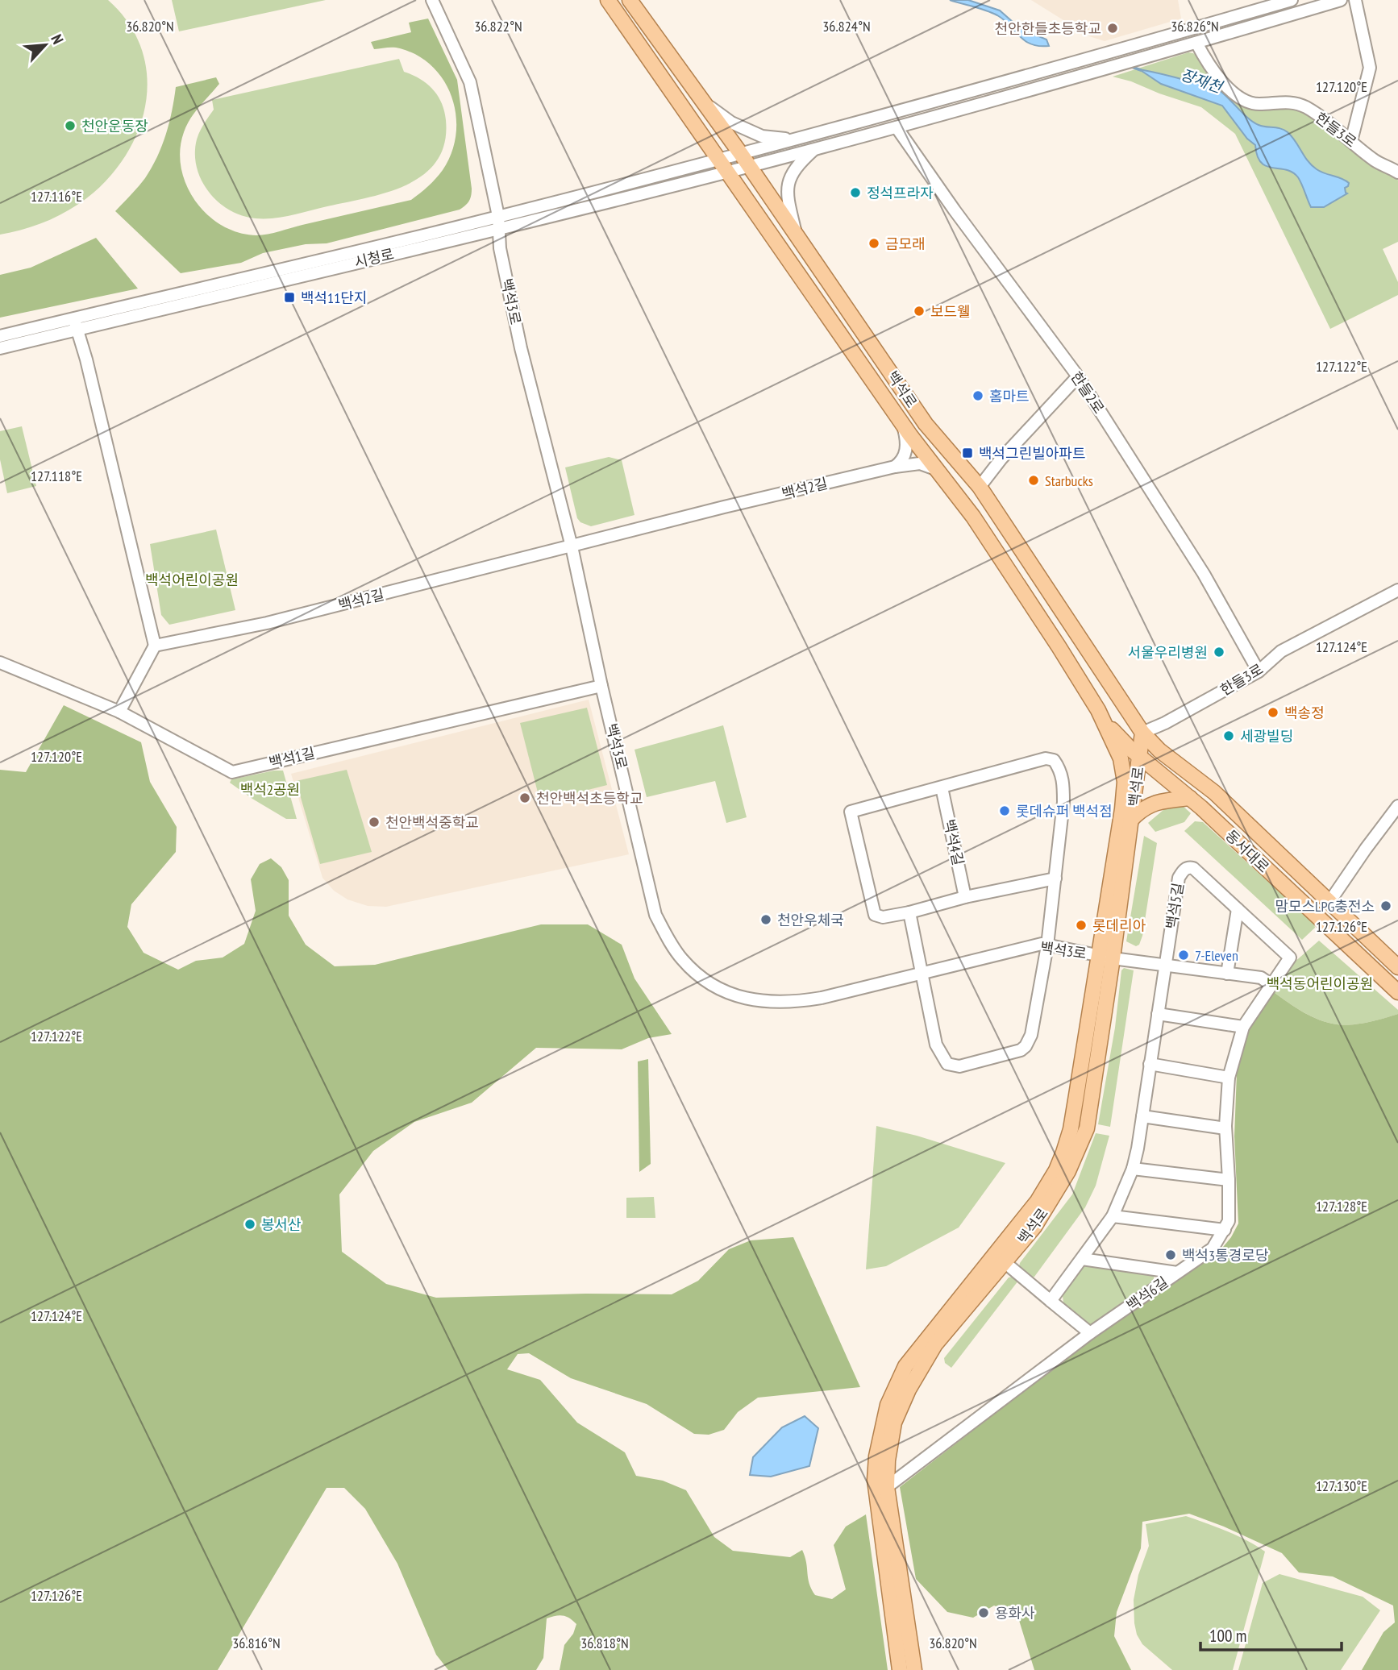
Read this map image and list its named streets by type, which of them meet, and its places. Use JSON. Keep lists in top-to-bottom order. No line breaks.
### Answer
{"streets":{"main road":["백석로","동서대로"],"street":["한들3로","시청로","백석3로","한들2로","백석2길","백석1길","백석4길","백석5길","백석6길"]},"crossings":[["한들3로","백석로"],["한들3로","한들2로"],["한들3로","동서대로"],["시청로","백석3로"],["시청로","백석로"],["백석3로","백석로"],["백석3로","백석2길"],["백석3로","백석1길"],["백석3로","백석5길"],["백석3로","백석6길"],["백석로","백석2길"],["백석로","동서대로"],["백석로","백석6길"],["백석5길","백석6길"]],"water":["장재천"],"parks":["백석어린이공원","백석2공원","백석동어린이공원"],"places":{"other":["천안한들초등학교","천안운동장","정석프라자","금모래","보드웰","홈마트","Starbucks","서울우리병원","백송정","세광빌딩","천안백석초등학교","롯데슈퍼 백석점","천안백석중학교","맘모스LPG충전소","천안우체국","롯데리아","7-Eleven","봉서산","백석3통경로당","용화사"],"transit":["백석11단지","백석그린빌아파트"]},"scale_bar":"100 m","north":"top right","coordinates":["36.820°N","36.822°N","36.824°N","36.826°N","127.120°E","127.116°E","127.122°E","127.118°E","127.124°E","127.126°E","127.128°E","127.130°E","36.816°N","36.818°N"]}
